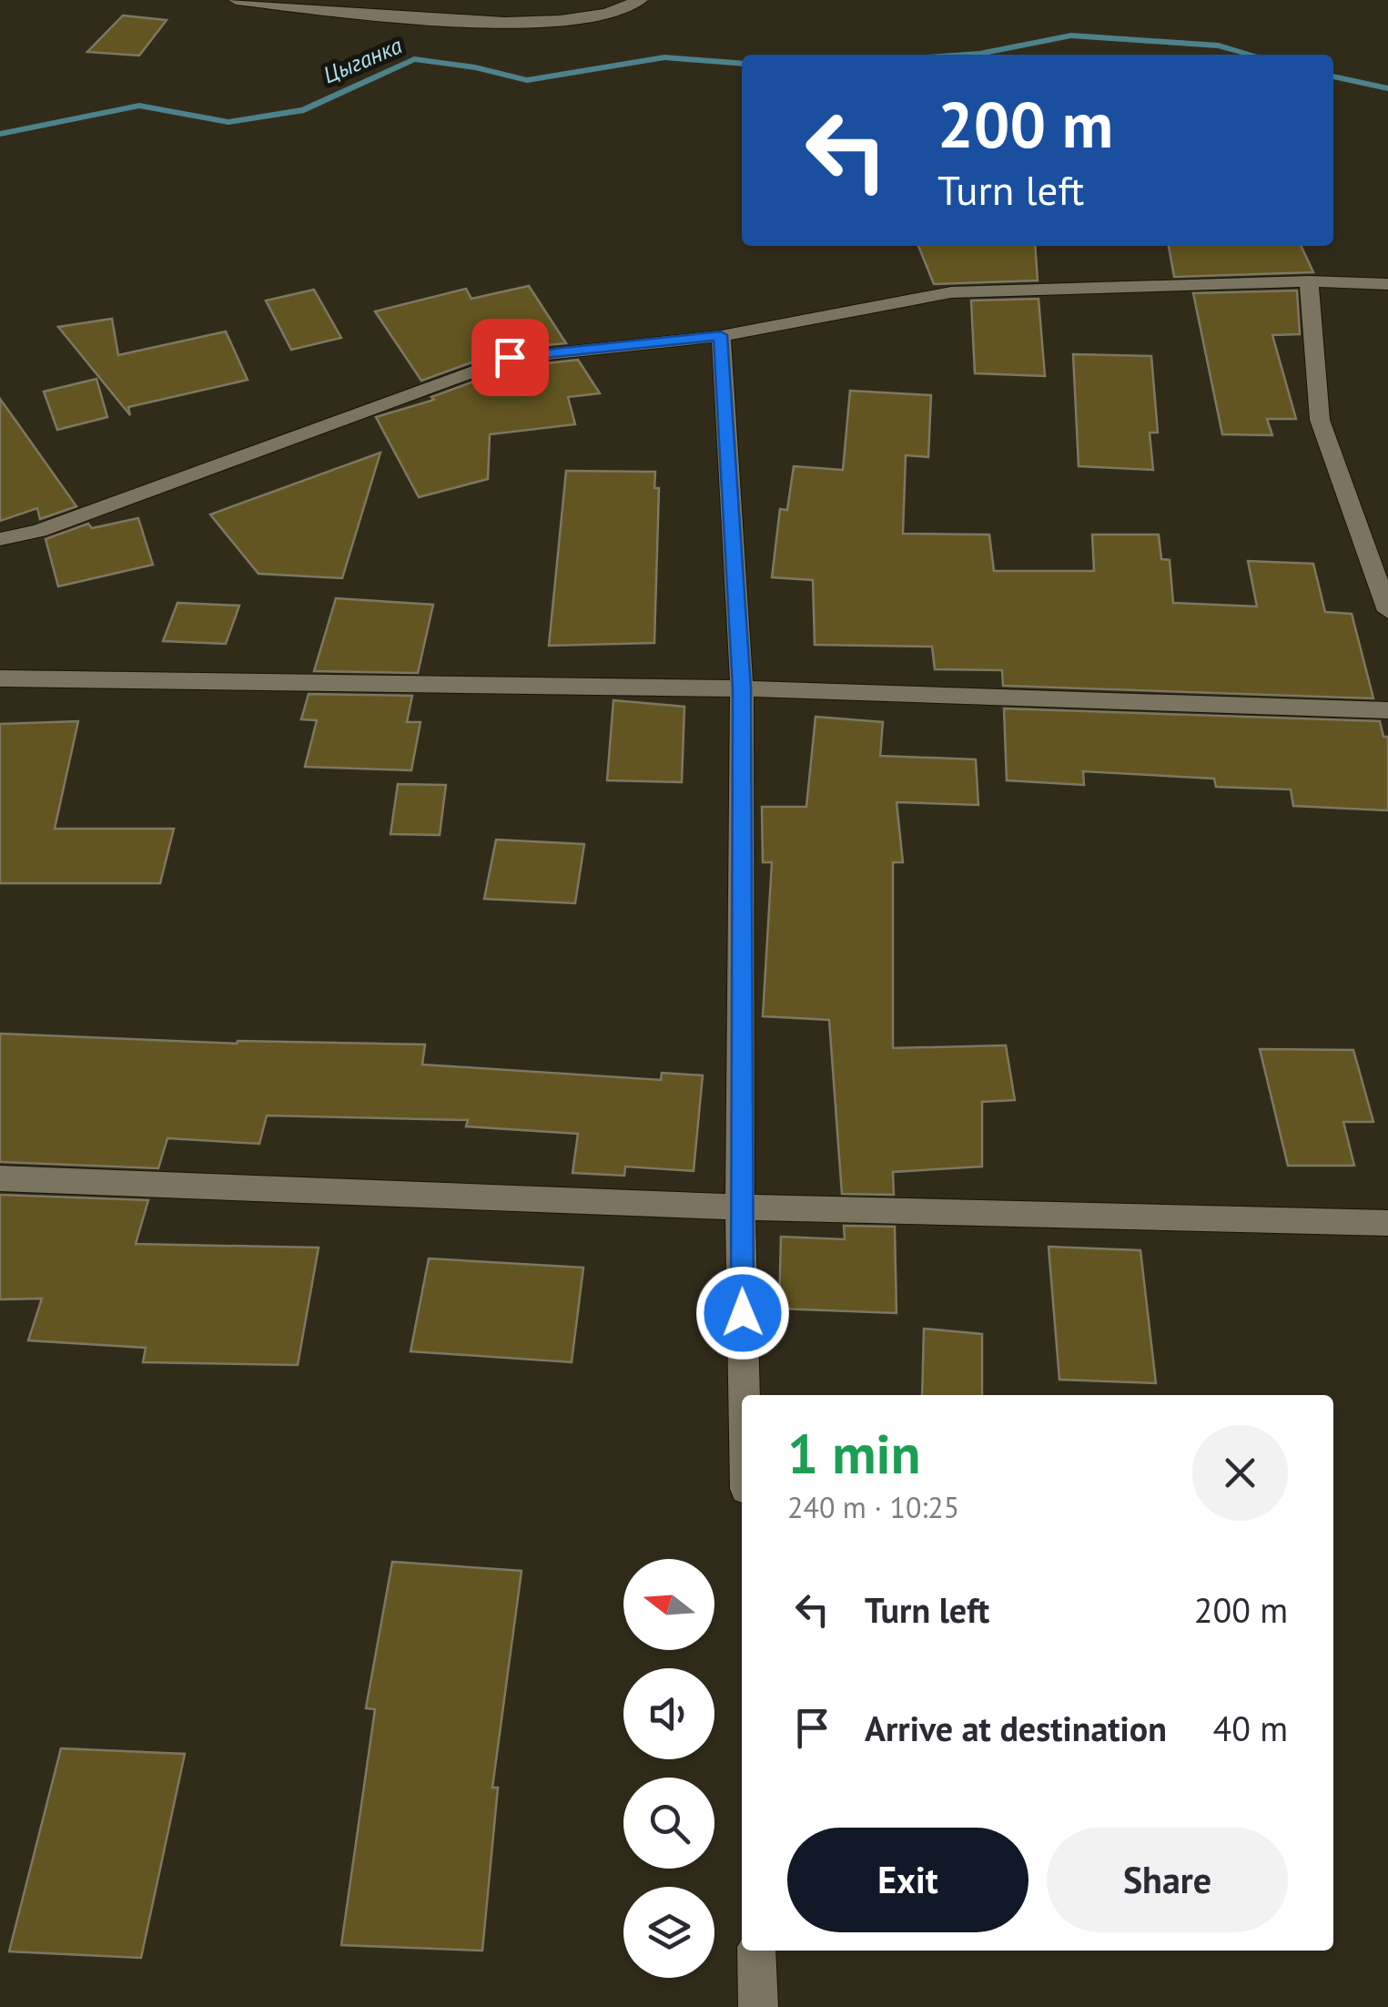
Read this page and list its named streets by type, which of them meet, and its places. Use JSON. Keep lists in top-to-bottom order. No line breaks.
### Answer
{"water":["Цыганка"],"north":"left","page":{"turn":["200 m","Turn left"],"heading":["1 min","240 m · 10:25"],"list":[{"name":"Turn left","value":"200 m"},{"name":"Arrive at destination","value":"40 m"}],"buttons":["Exit","Share"]}}
